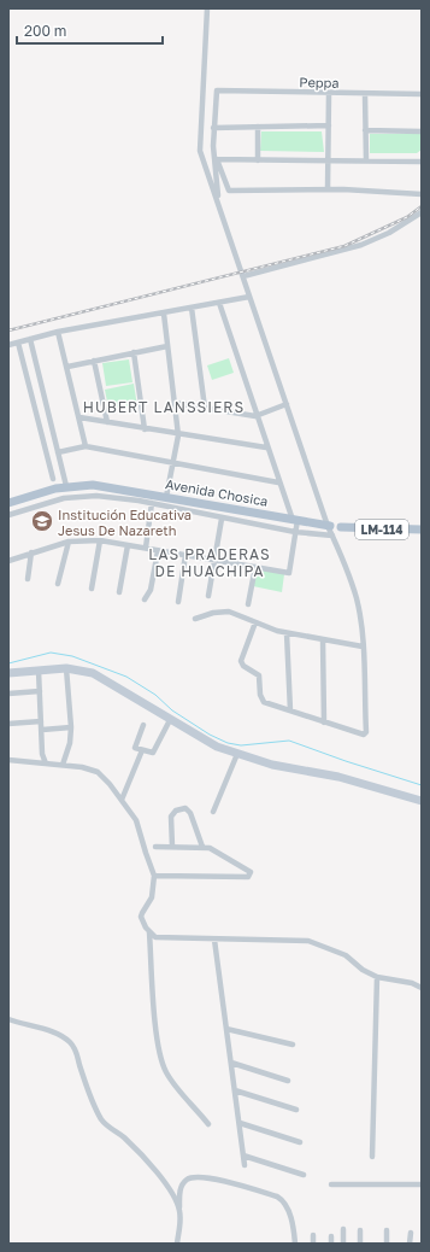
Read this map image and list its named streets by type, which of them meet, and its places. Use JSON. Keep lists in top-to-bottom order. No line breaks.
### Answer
{"streets":{"main road":["Avenida Chosica","LM-114"],"street":["Peppa"]},"districts":["HUBERT LANSSIERS","LAS PRADERAS DE HUACHIPA"],"places":{"school or university":["Institución Educativa Jesus De Nazareth"]},"scale_bar":"200 m"}
